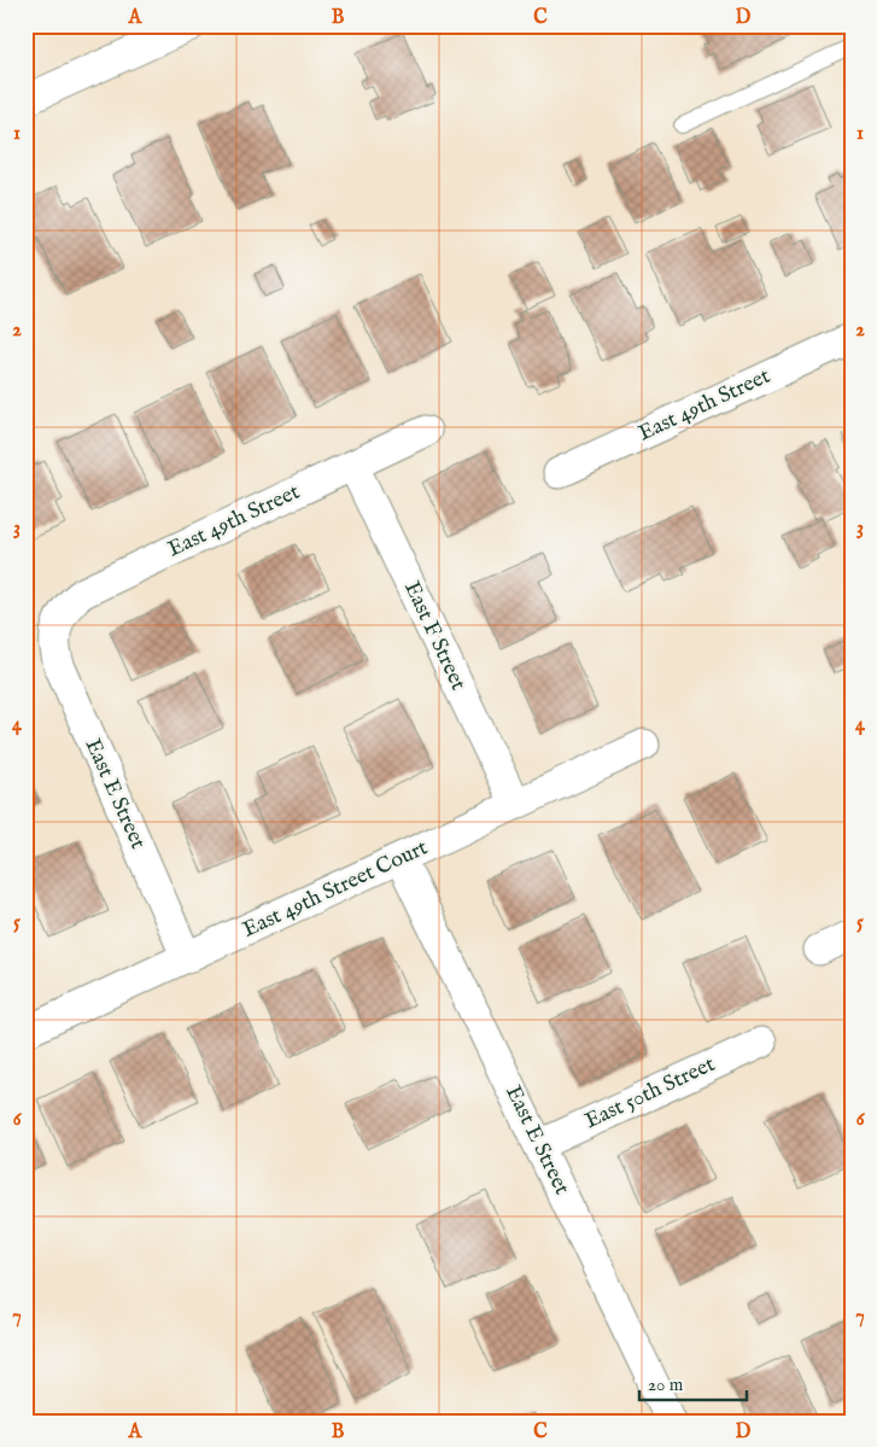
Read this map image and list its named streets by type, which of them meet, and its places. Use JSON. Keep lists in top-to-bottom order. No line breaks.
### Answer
{"streets":{"street":["East 49th Street","East F Street","East E Street","East 49th Street Court","East 50th Street"]},"crossings":[["East 49th Street","East F Street"],["East 49th Street","East E Street"],["East F Street","East 49th Street Court"],["East E Street","East 49th Street Court"],["East E Street","East 50th Street"]],"scale_bar":"20 m","grid":{"columns":["A","B","C","D"],"rows":["1","2","3","4","5","6","7"]}}
